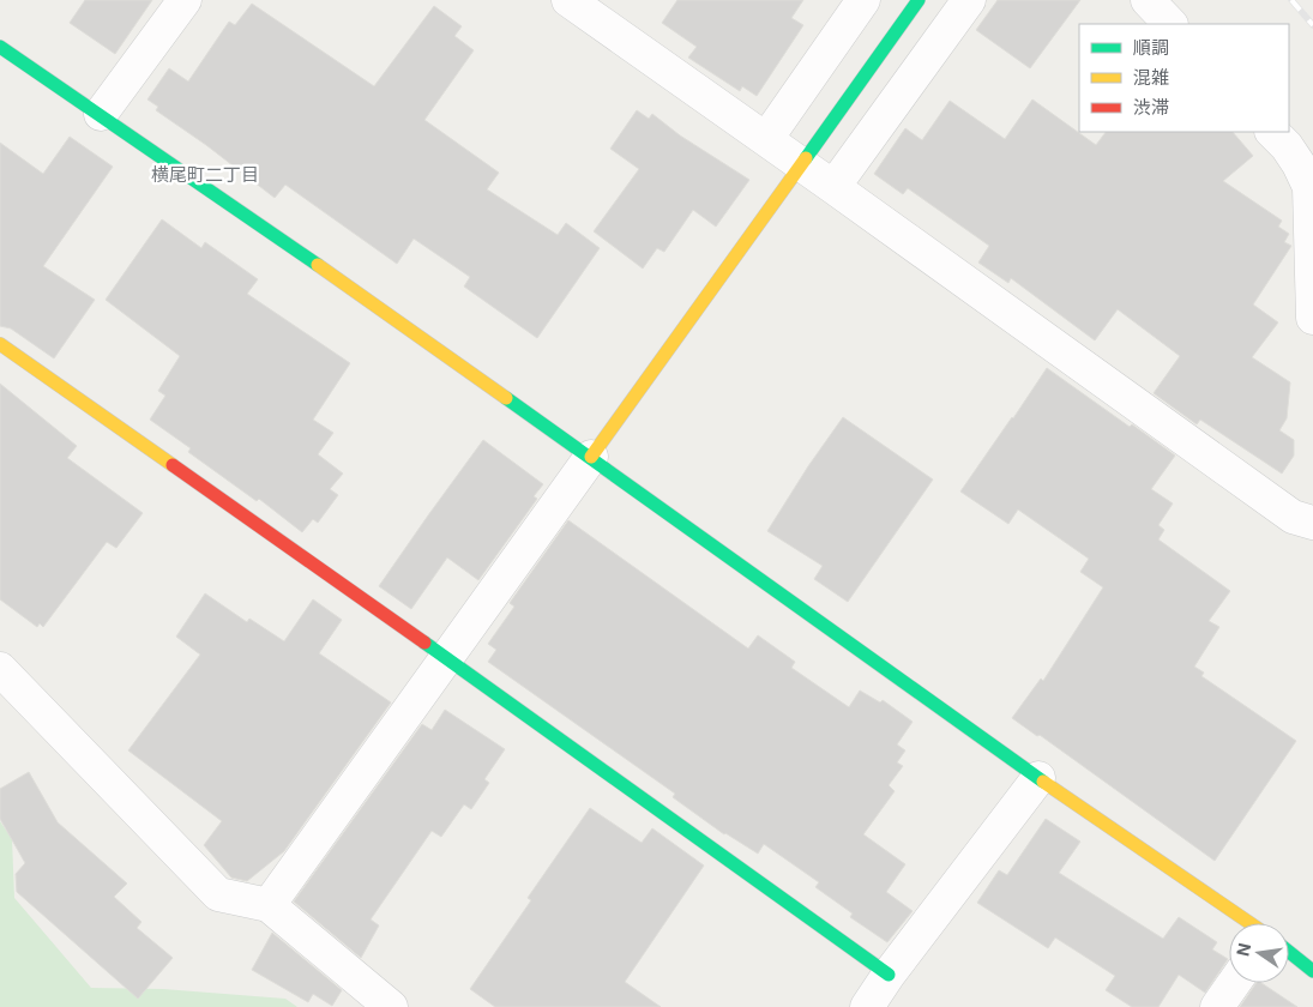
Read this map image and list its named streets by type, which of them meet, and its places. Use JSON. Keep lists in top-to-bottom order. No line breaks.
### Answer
{"districts":["横尾町二丁目"],"legend":["順調","混雑","渋滞"],"north":"left"}
